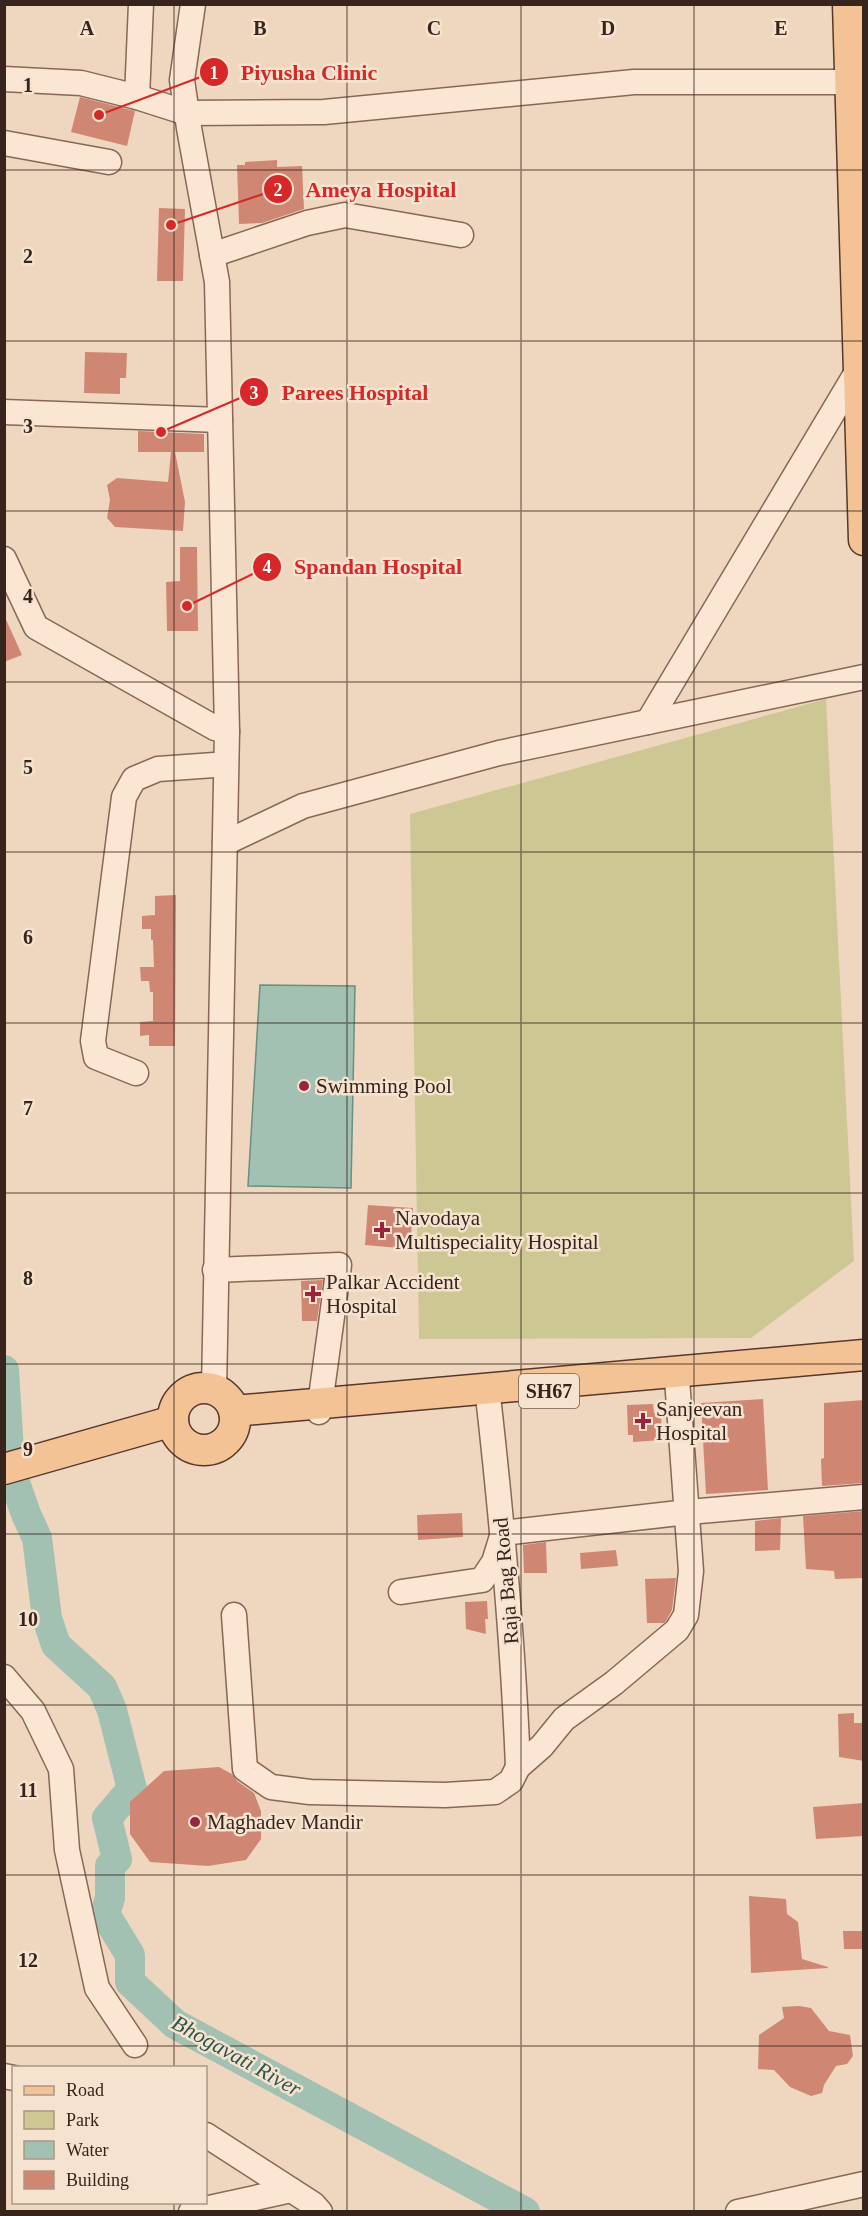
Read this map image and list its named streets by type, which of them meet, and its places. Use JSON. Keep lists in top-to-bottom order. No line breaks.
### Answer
{"streets":{"main road":["SH67"],"street":["Raja Bag Road"]},"crossings":[["SH67","Raja Bag Road"]],"water":["Bhogavati River"],"places":{"other":["Piyusha Clinic","Ameya Hospital","Parees Hospital","Spandan Hospital","Swimming Pool","Maghadev Mandir"],"health":["Navodaya Multispeciality Hospital","Palkar Accident Hospital","Sanjeevan Hospital"]},"legend":["Road","Park","Water","Building"],"grid":{"columns":["A","B","C","D","E"],"rows":["1","2","3","4","5","6","7","8","9","10","11","12"]}}
